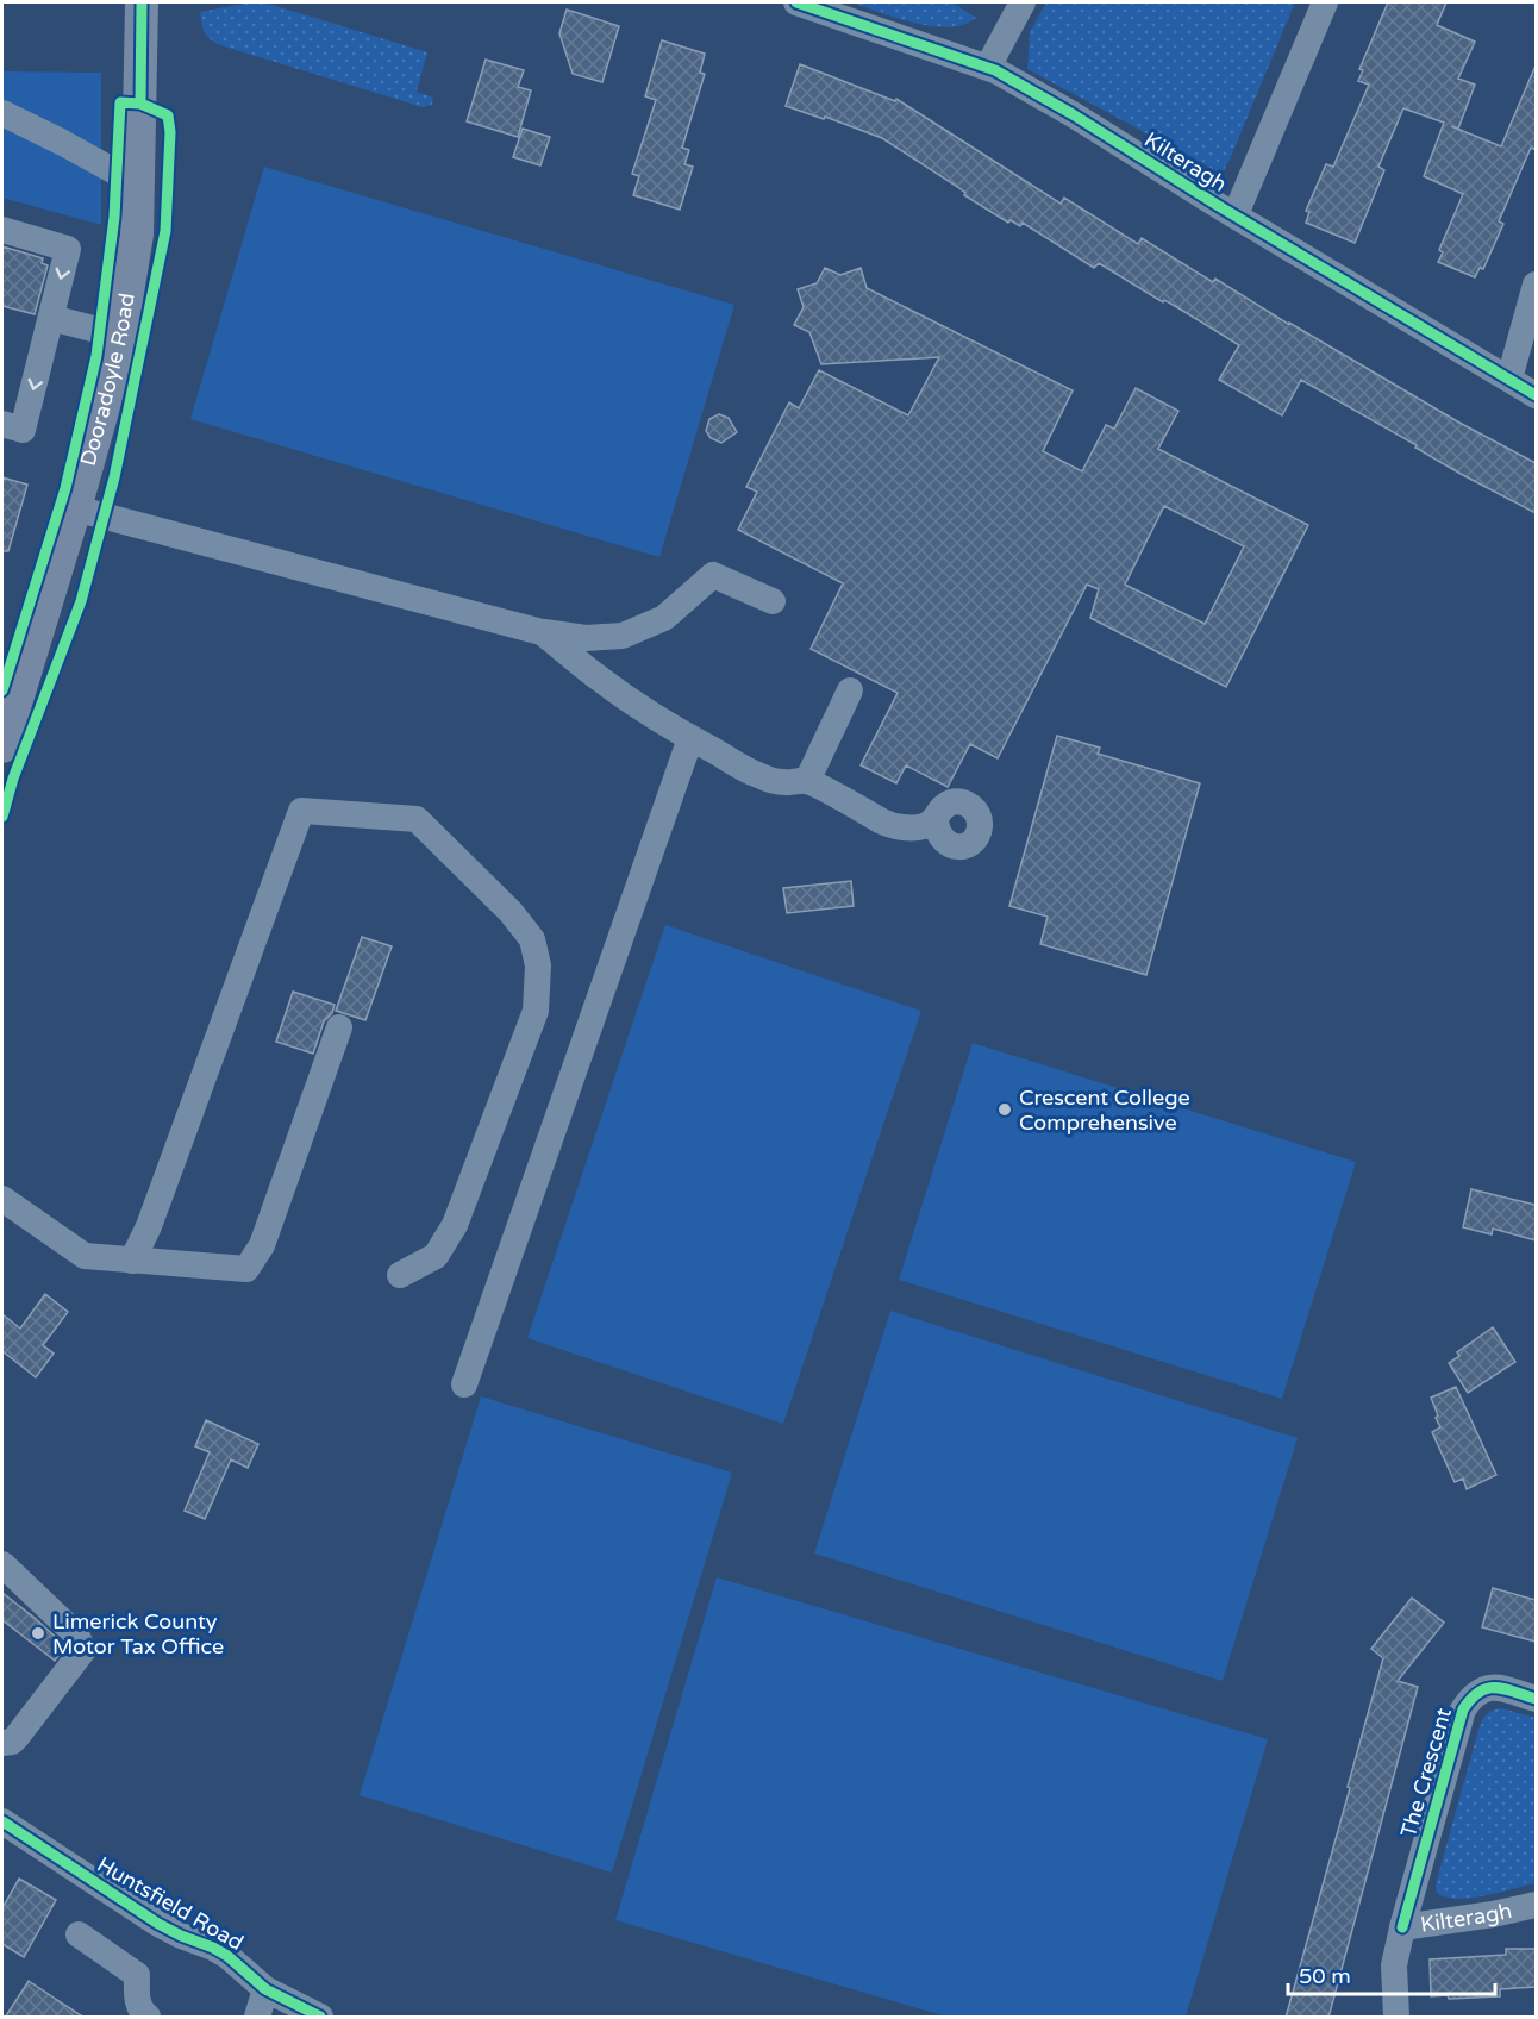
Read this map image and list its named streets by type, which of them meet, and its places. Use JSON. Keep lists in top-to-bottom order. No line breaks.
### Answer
{"streets":{"main road":["Dooradoyle Road"],"street":["Kilteragh","The Crescent","Huntsfield Road"]},"crossings":[["Kilteragh","The Crescent"]],"places":["Crescent College Comprehensive","Limerick County Motor Tax Office"],"scale_bar":"50 m"}
